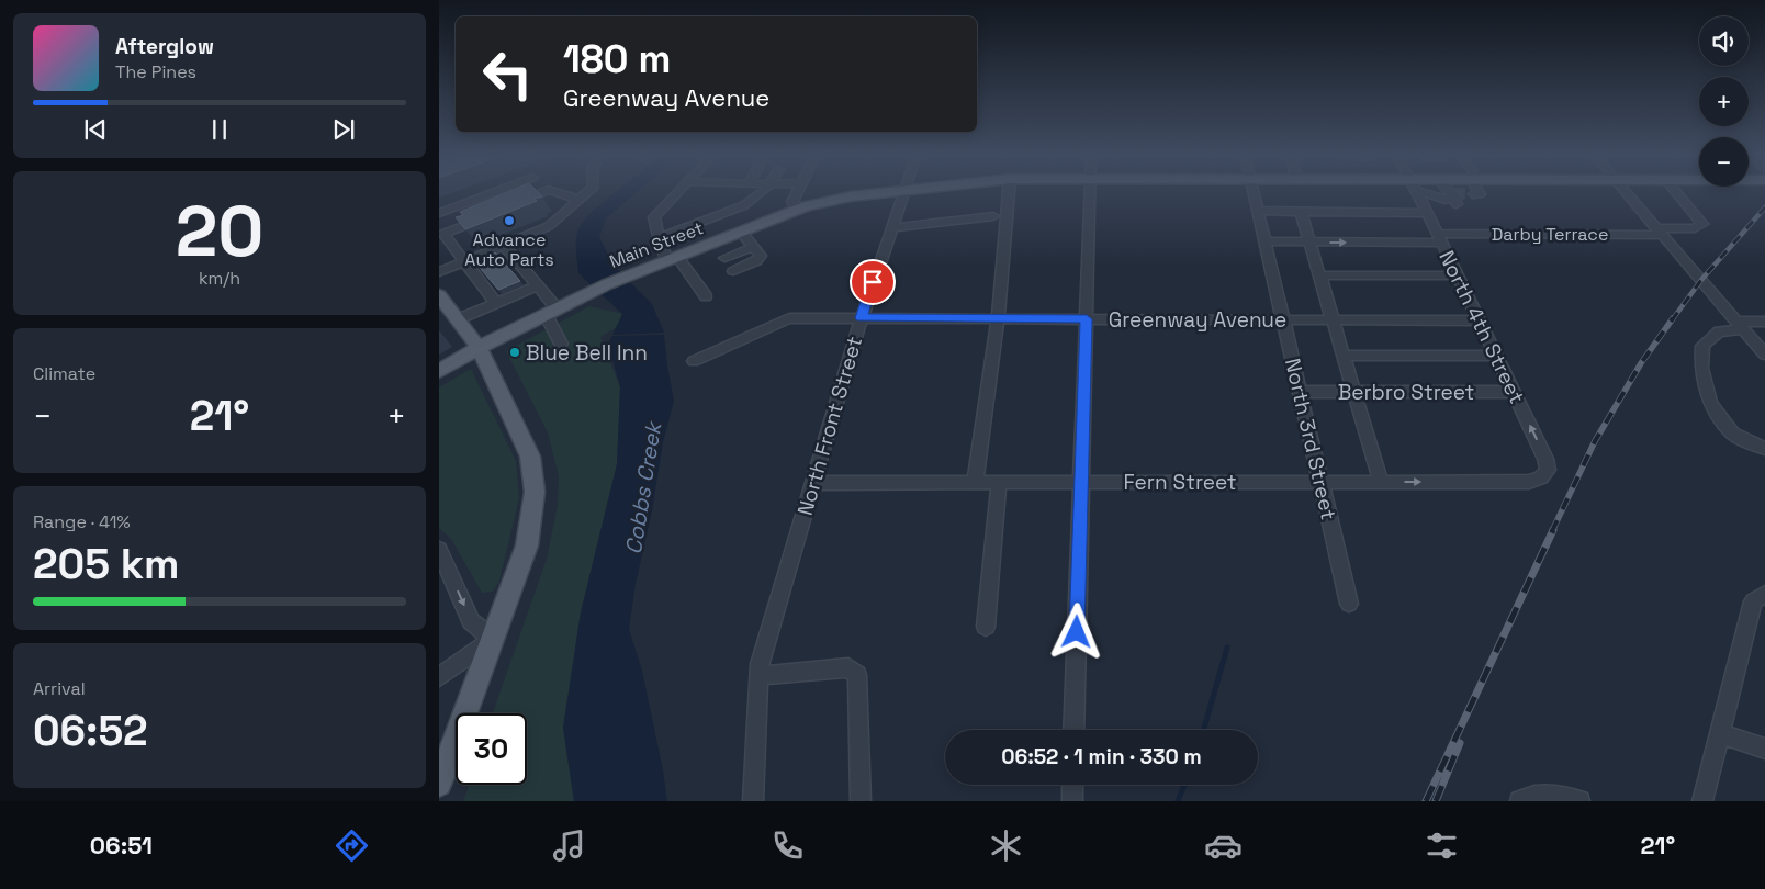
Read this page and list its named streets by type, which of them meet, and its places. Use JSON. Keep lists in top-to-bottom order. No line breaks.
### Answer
{"streets":{"main road":["Main Street"],"street":["Darby Terrace","Greenway Avenue","North 4th Street","Berbro Street","North Front Street","North 3rd Street","Fern Street"]},"crossings":[["Darby Terrace","North 4th Street"],["Darby Terrace","North 3rd Street"],["Greenway Avenue","North 4th Street"],["Greenway Avenue","North Front Street"],["Greenway Avenue","North 3rd Street"],["North 4th Street","Berbro Street"],["North 4th Street","Fern Street"],["Berbro Street","North 3rd Street"],["North Front Street","Fern Street"],["North 3rd Street","Fern Street"]],"water":["Cobbs Creek"],"places":["Advance Auto Parts","Blue Bell Inn"],"page":{"map_buttons":["+","−"],"turn":["180 m","Greenway Avenue"],"song":["Afterglow","The Pines"],"tile":[["20","km/h"],"Climate",["Range · 41%","205 km"],["Arrival","06:52"]],"heat":["−","21°","+"],"limit":"30","trip":"06:52 · 1 min · 330 m","tabs":["06:51","21°"]}}
